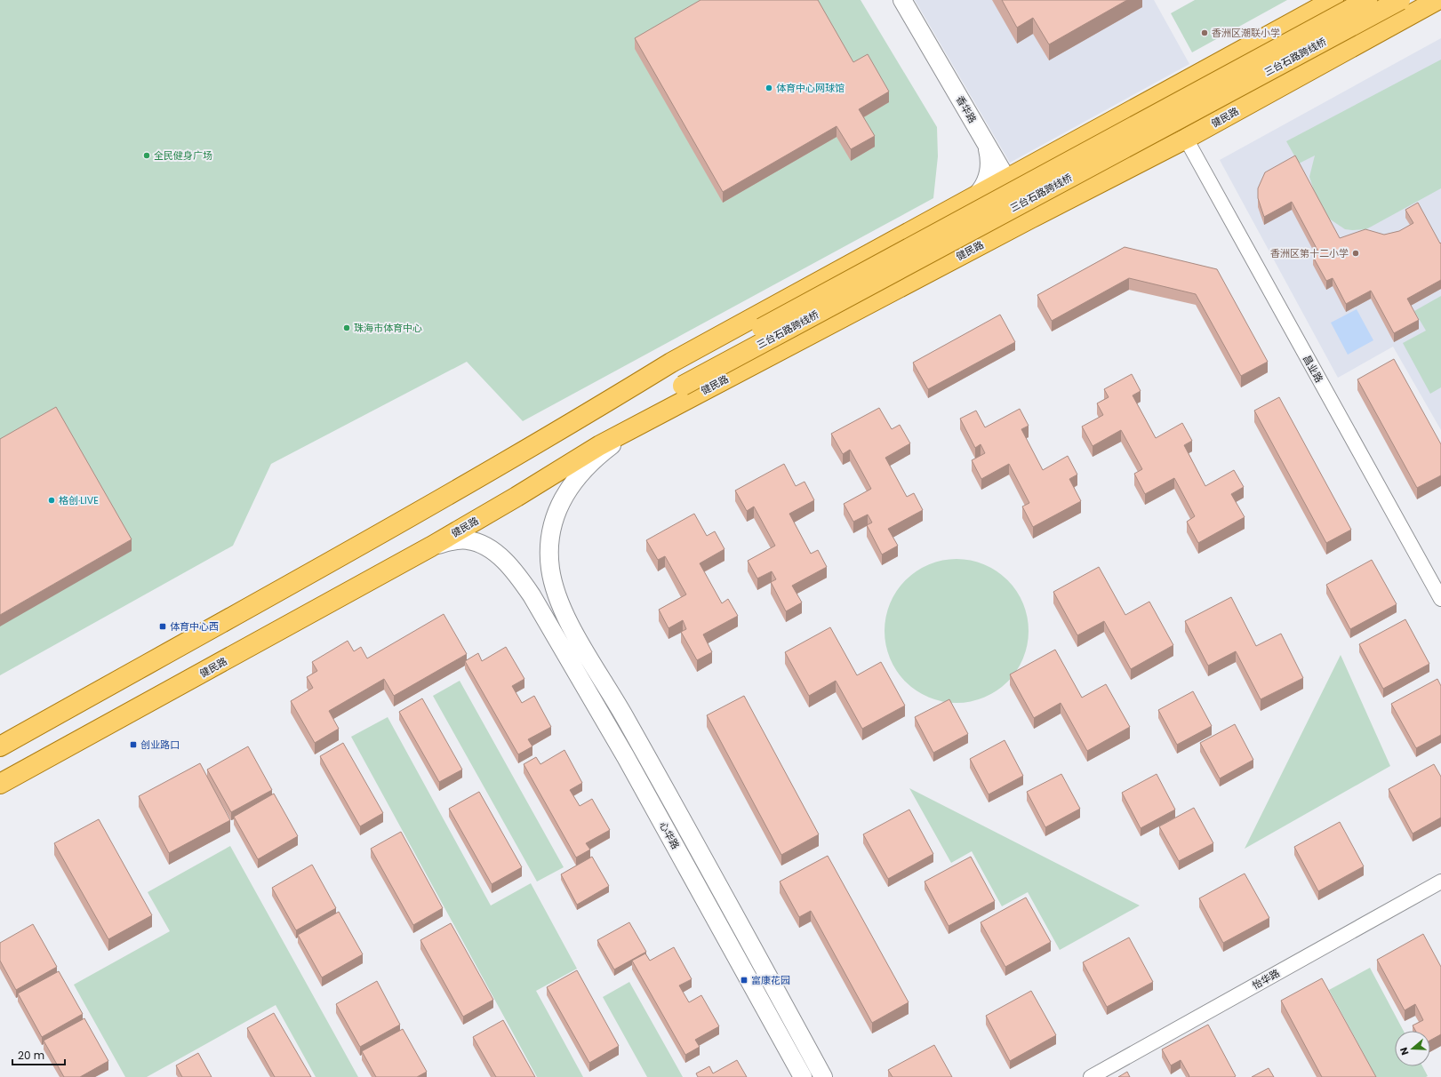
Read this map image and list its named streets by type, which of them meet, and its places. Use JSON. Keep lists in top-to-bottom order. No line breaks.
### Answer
{"streets":{"main road":["三台石路跨线桥","健民路"],"street":["香华路","昌业路","心华路","怡华路"]},"crossings":[["香华路","健民路"],["健民路","昌业路"],["健民路","心华路"]],"places":{"other":["香洲区潮联小学","体育中心网球馆","全民健身广场","香洲区第十二小学","珠海市体育中心","格创·LIVE"],"transit":["体育中心西","创业路口","富康花园"]},"scale_bar":"20 m","north":"left"}
